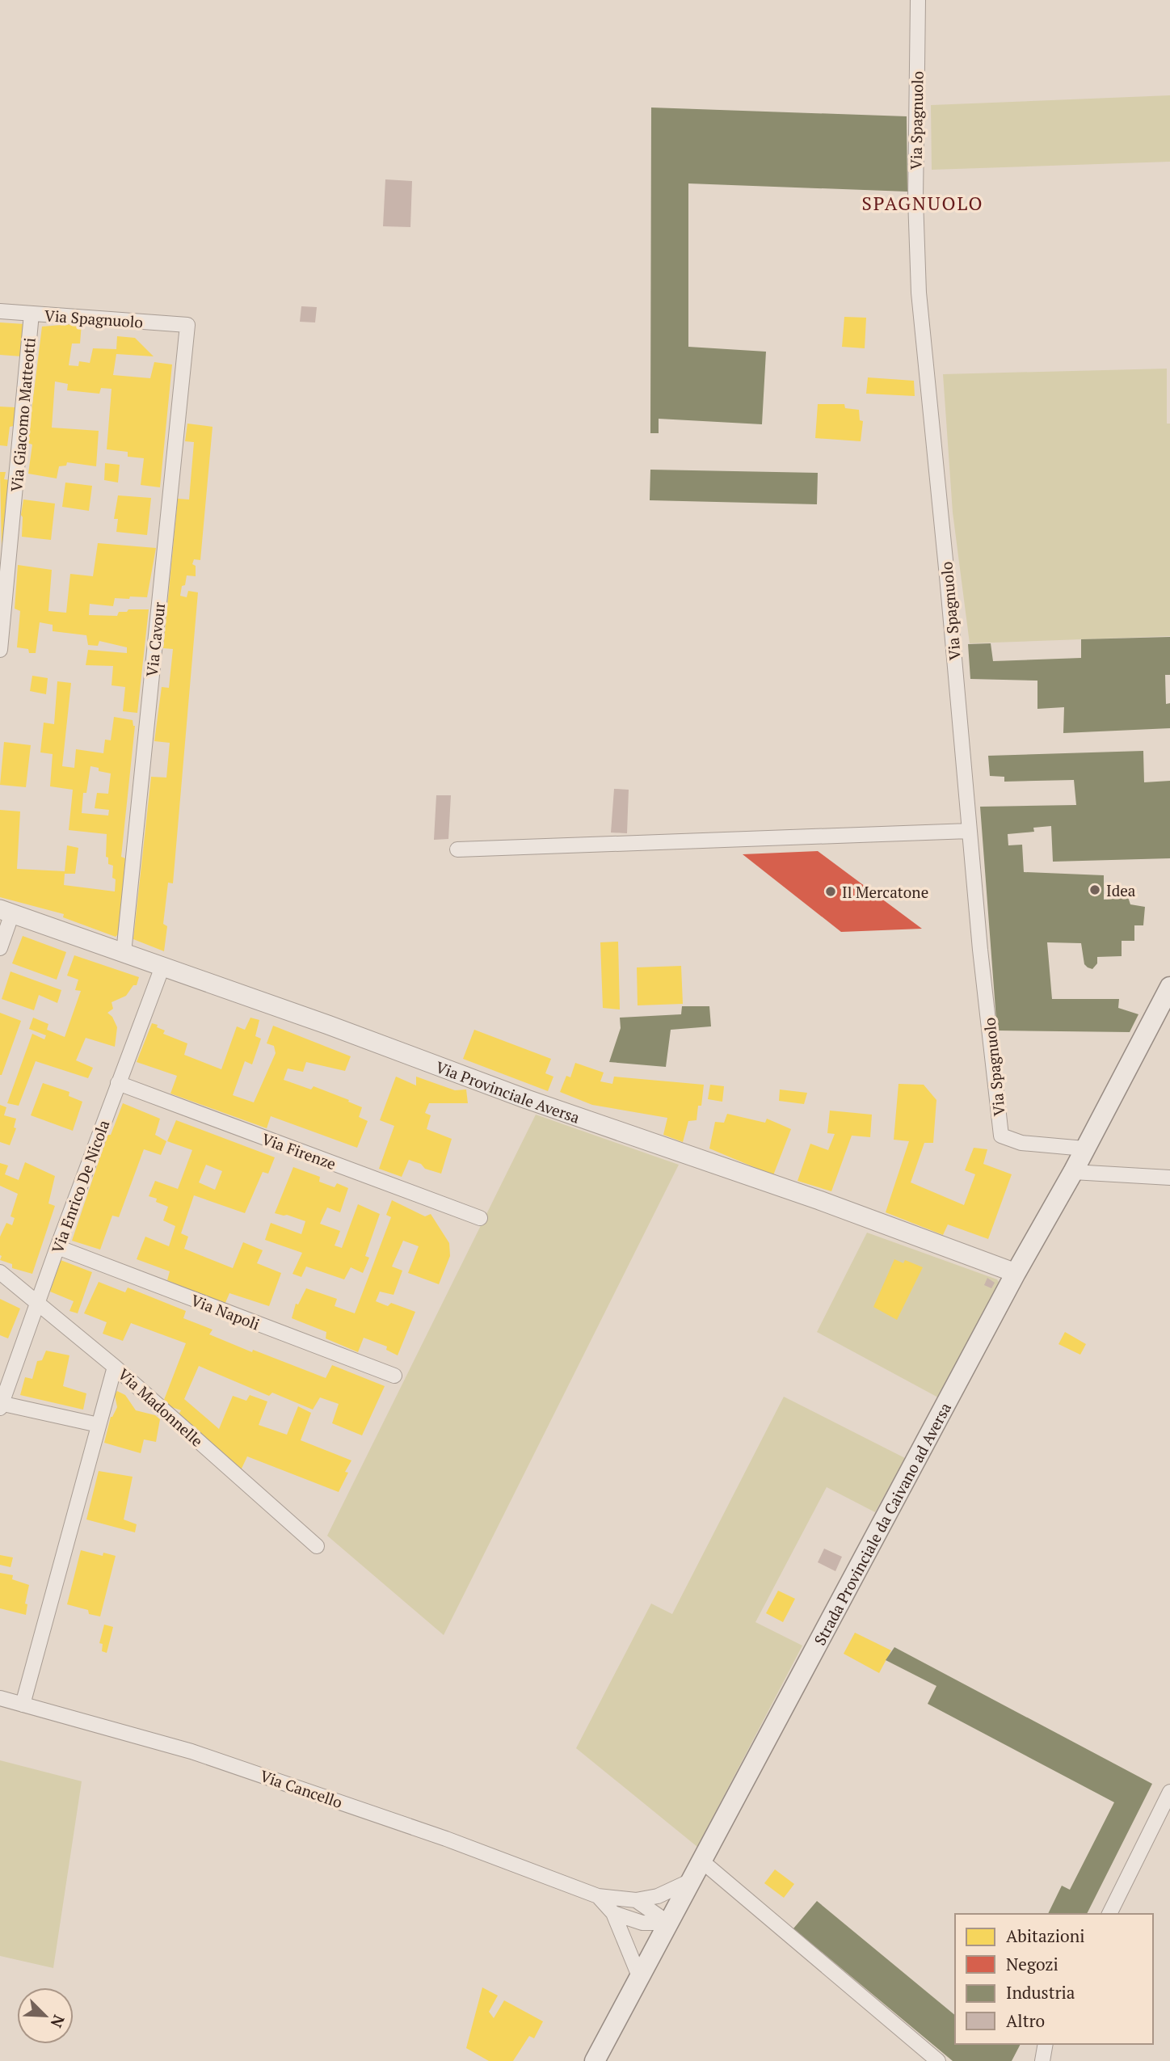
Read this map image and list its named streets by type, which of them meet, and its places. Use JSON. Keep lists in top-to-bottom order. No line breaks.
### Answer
{"streets":{"main road":["Strada Provinciale da Caivano ad Aversa"],"street":["Via Spagnuolo","Via Giacomo Matteotti","Via Cavour","Via Provinciale Aversa","Via Firenze","Via Enrico De Nicola","Via Napoli","Via Madonnelle","Via Cancello"]},"crossings":[["Via Spagnuolo","Via Giacomo Matteotti"],["Via Spagnuolo","Via Cavour"],["Via Spagnuolo","Strada Provinciale da Caivano ad Aversa"],["Via Cavour","Via Provinciale Aversa"],["Via Provinciale Aversa","Via Enrico De Nicola"],["Via Provinciale Aversa","Strada Provinciale da Caivano ad Aversa"],["Via Firenze","Via Enrico De Nicola"],["Via Enrico De Nicola","Via Napoli"],["Via Enrico De Nicola","Via Madonnelle"]],"districts":["SPAGNUOLO"],"places":["Idea","Il Mercatone"],"legend":["Abitazioni","Negozi","Industria","Altro"],"north":"bottom right"}
